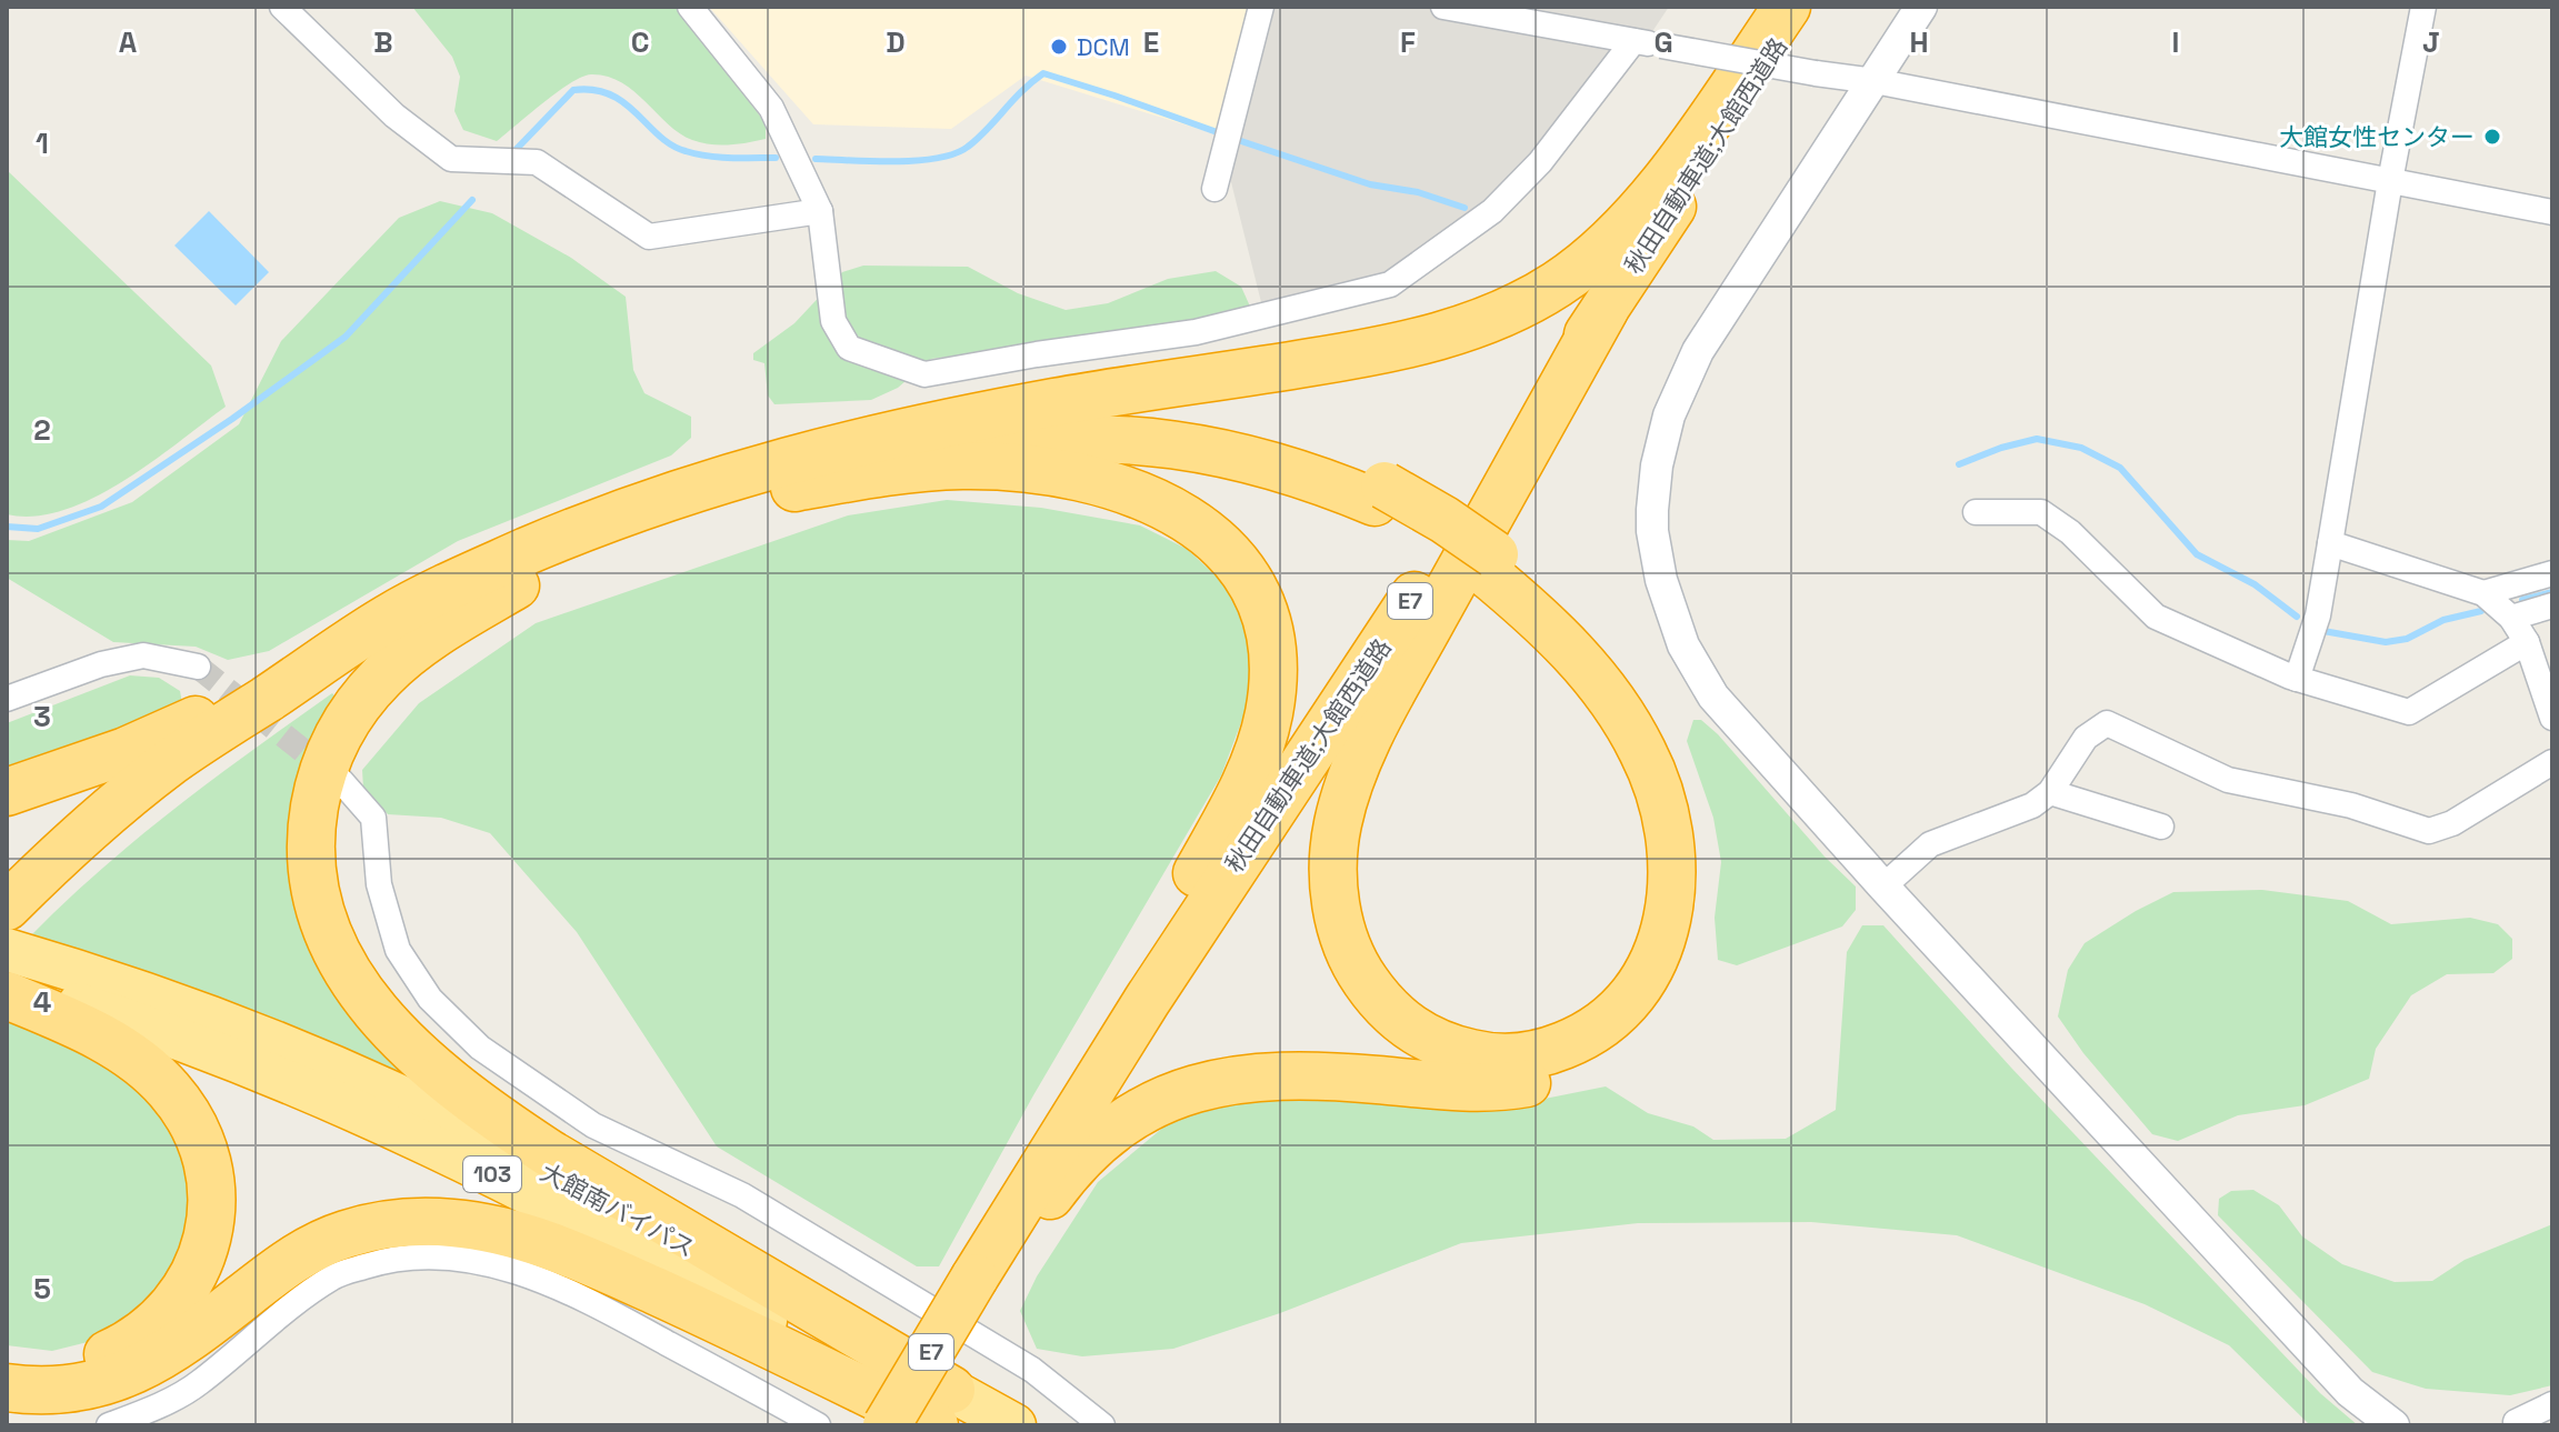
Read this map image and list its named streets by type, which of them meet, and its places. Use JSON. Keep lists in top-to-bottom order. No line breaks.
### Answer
{"streets":{"highway":["秋田自動車道;大館西道路","E7","103","大館南バイパス"]},"places":["DCM","大館女性センター"],"grid":{"columns":["A","B","C","D","E","F","G","H","I","J"],"rows":["1","2","3","4","5"]}}
